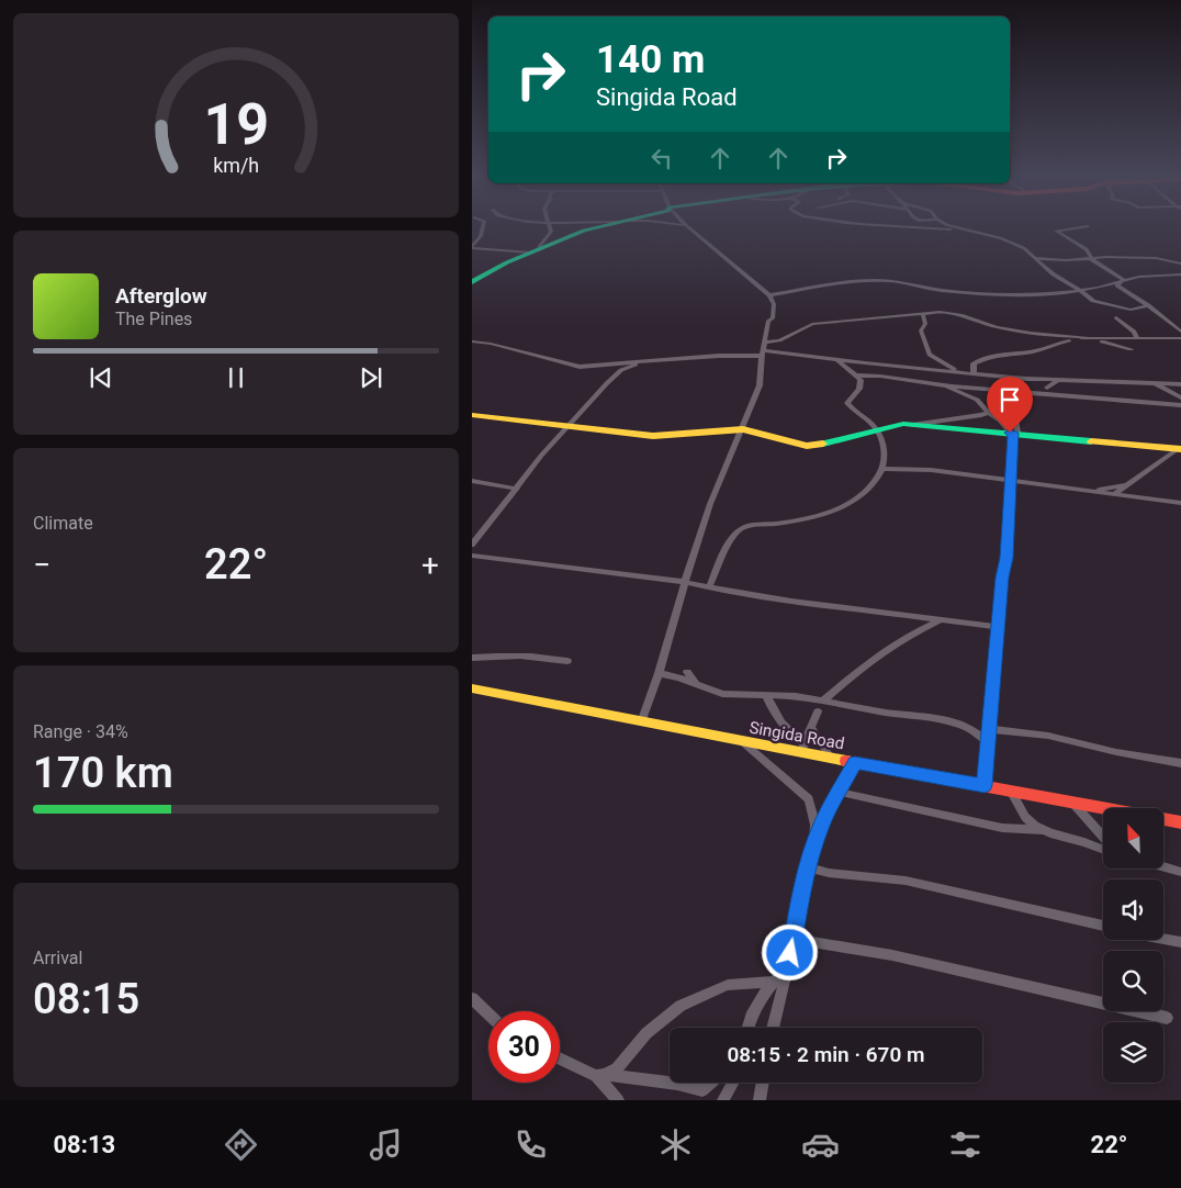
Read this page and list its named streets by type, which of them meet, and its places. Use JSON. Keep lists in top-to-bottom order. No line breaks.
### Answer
{"streets":{"main road":["Singida Road"]},"north":"top left","page":{"turn":["140 m","Singida Road"],"song":["Afterglow","The Pines"],"tile":["Climate",["Range · 34%","170 km"],["Arrival","08:15"]],"heat":["−","22°","+"],"limit":"30","trip":"08:15 · 2 min · 670 m","tabs":["08:13","22°"],"gauge":["19","km/h"]}}
